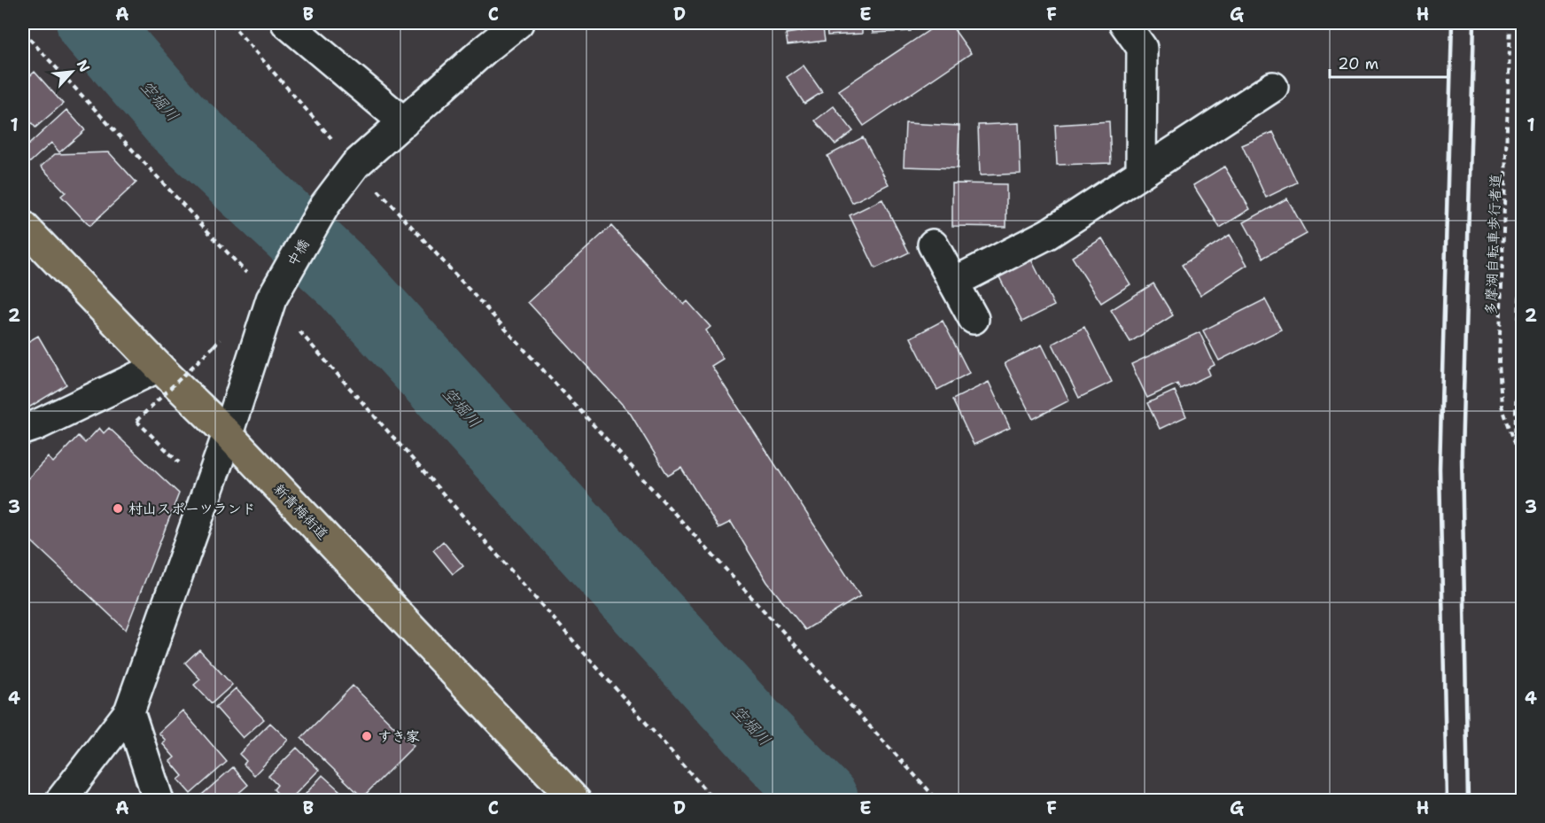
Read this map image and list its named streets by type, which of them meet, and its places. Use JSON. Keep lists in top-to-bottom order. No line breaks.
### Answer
{"streets":{"main road":["新青梅街道"],"street":["中橋"],"path":["多摩湖自転車歩行者道"]},"crossings":[["中橋","新青梅街道"]],"water":["空堀川"],"places":["村山スポーツランド","すき家"],"scale_bar":"20 m","north":"top right","grid":{"columns":["A","B","C","D","E","F","G","H"],"rows":["1","2","3","4"]}}
